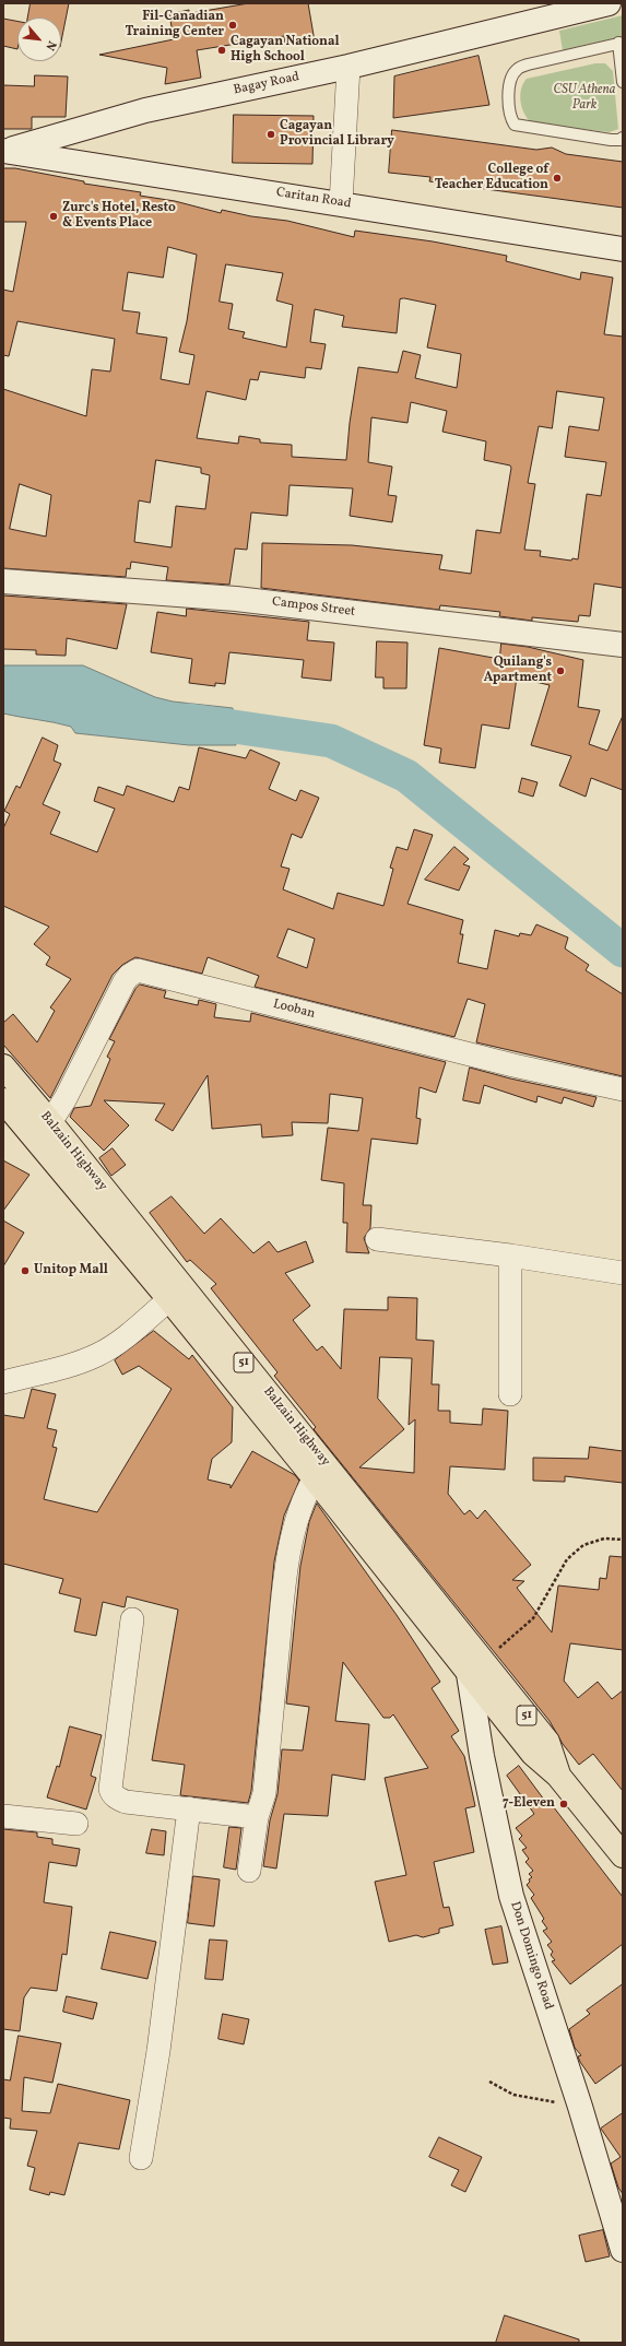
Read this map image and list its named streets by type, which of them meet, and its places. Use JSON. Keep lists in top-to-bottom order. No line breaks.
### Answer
{"streets":{"main road":["Bagay Road","Caritan Road","Campos Street","Balzain Highway","51","Don Domingo Road"],"street":["Looban"]},"crossings":[["Bagay Road","Caritan Road"],["Looban","Balzain Highway"],["Balzain Highway","Don Domingo Road"]],"parks":["CSU Athena Park"],"places":["Fil-Canadian Training Center","Cagayan National High School","Cagayan Provincial Library","College of Teacher Education","Zurc's Hotel, Resto & Events Place","Quilang's Apartment","Unitop Mall","7-Eleven"],"north":"bottom right"}
